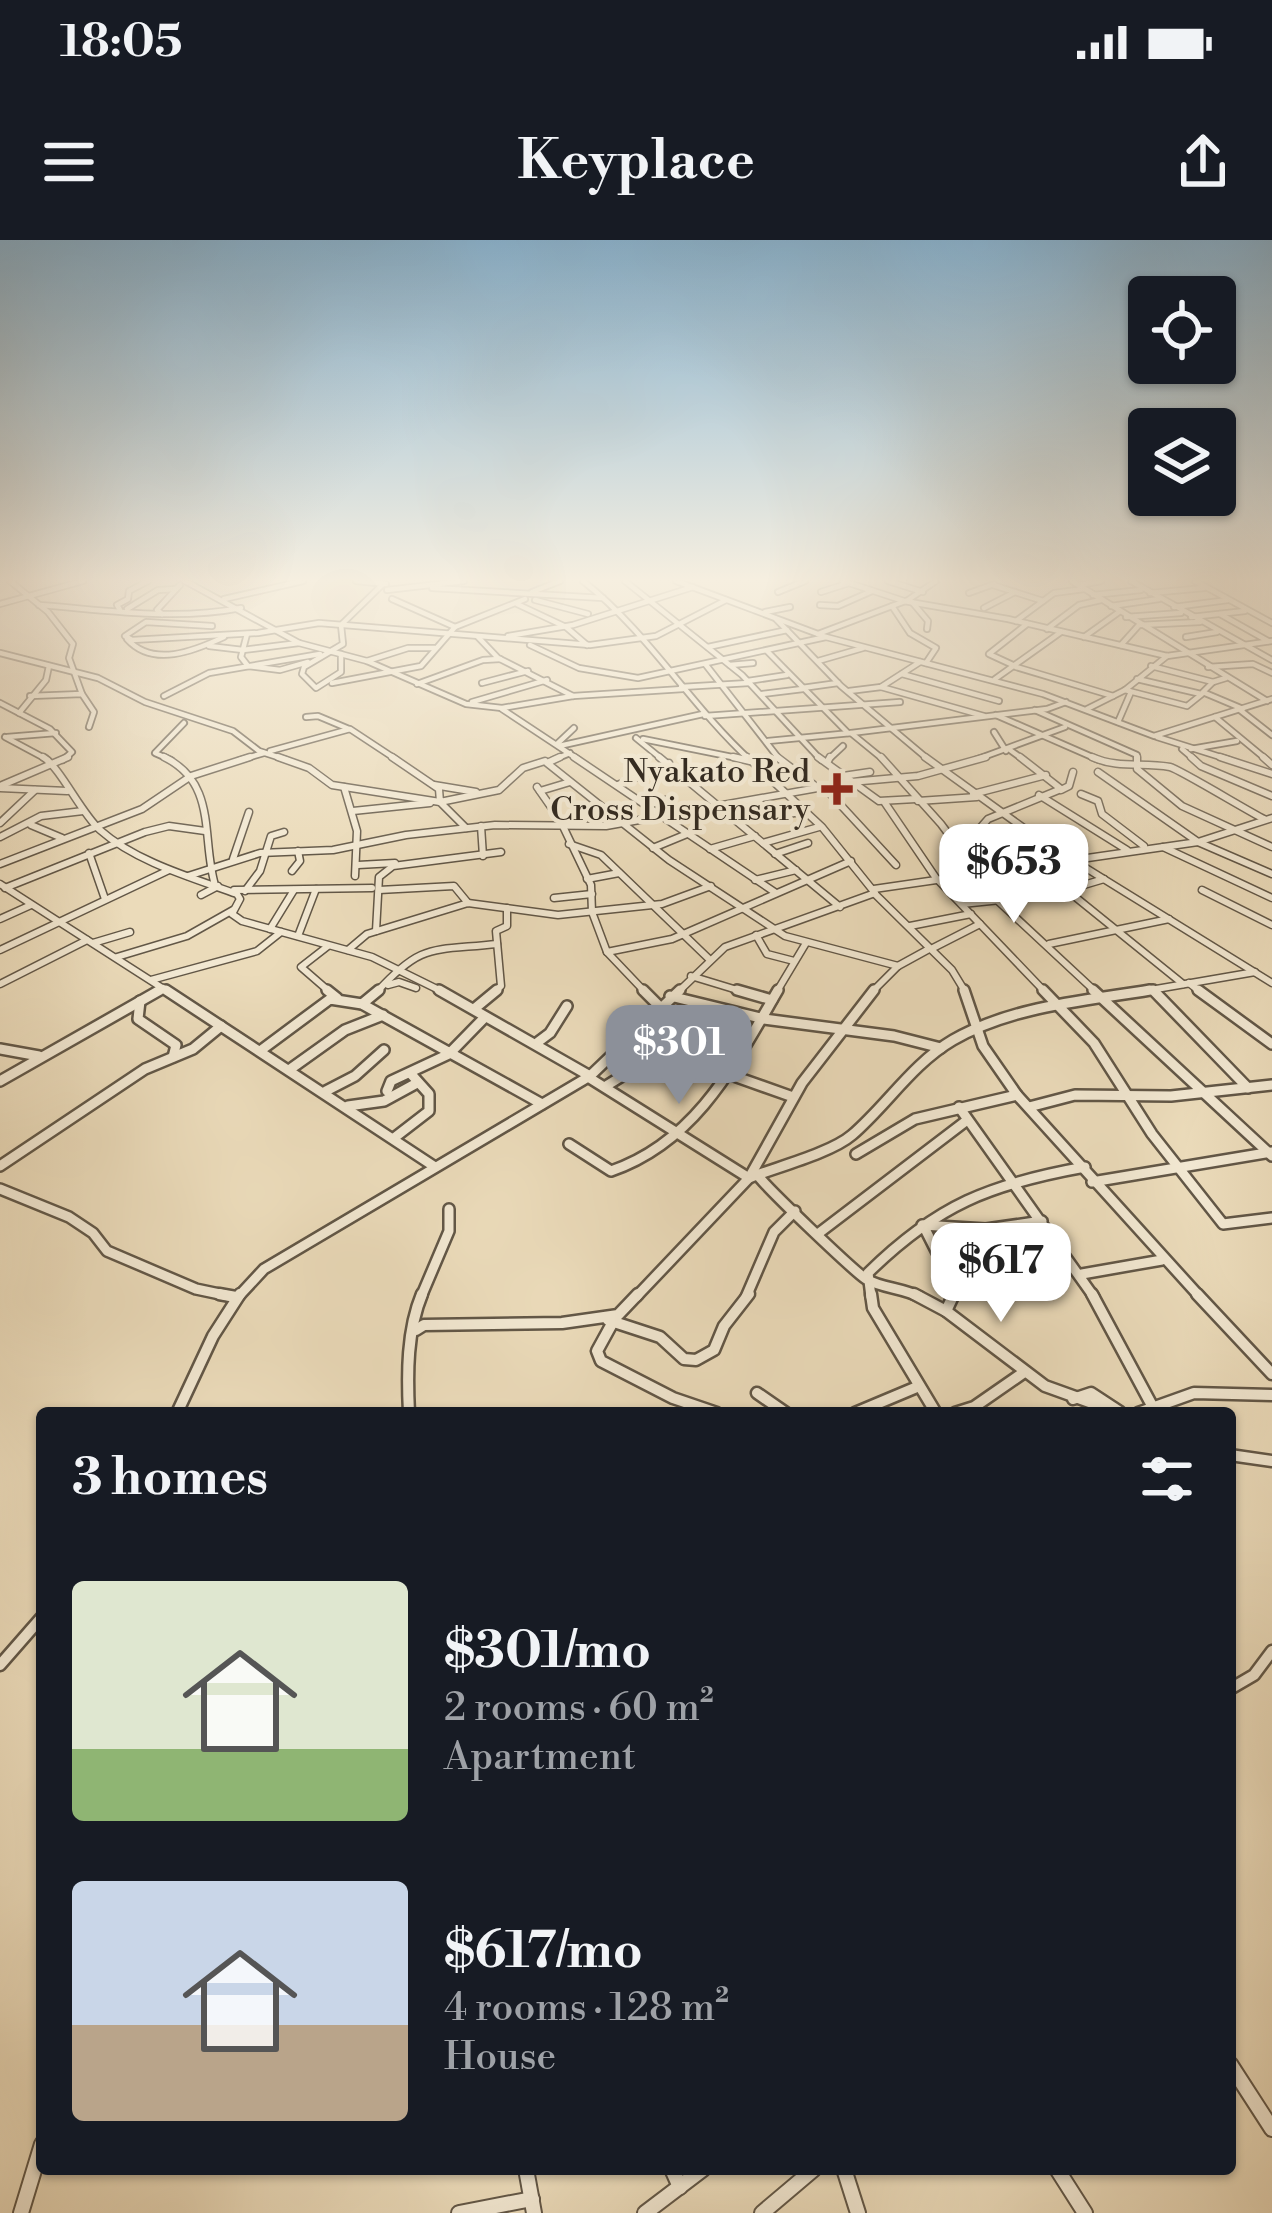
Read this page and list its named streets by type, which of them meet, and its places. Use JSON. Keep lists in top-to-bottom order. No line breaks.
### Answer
{"places":{"health":["Nyakato Red Cross Dispensary"]},"page":{"status":"18:05","header":"Keyplace","price":["$653","$301","$617"],"heading":"3 homes","list":[{"name":"$301/mo","note":"2 rooms · 60 m² · Apartment"},{"name":"$617/mo","note":"4 rooms · 128 m² · House"}]}}
